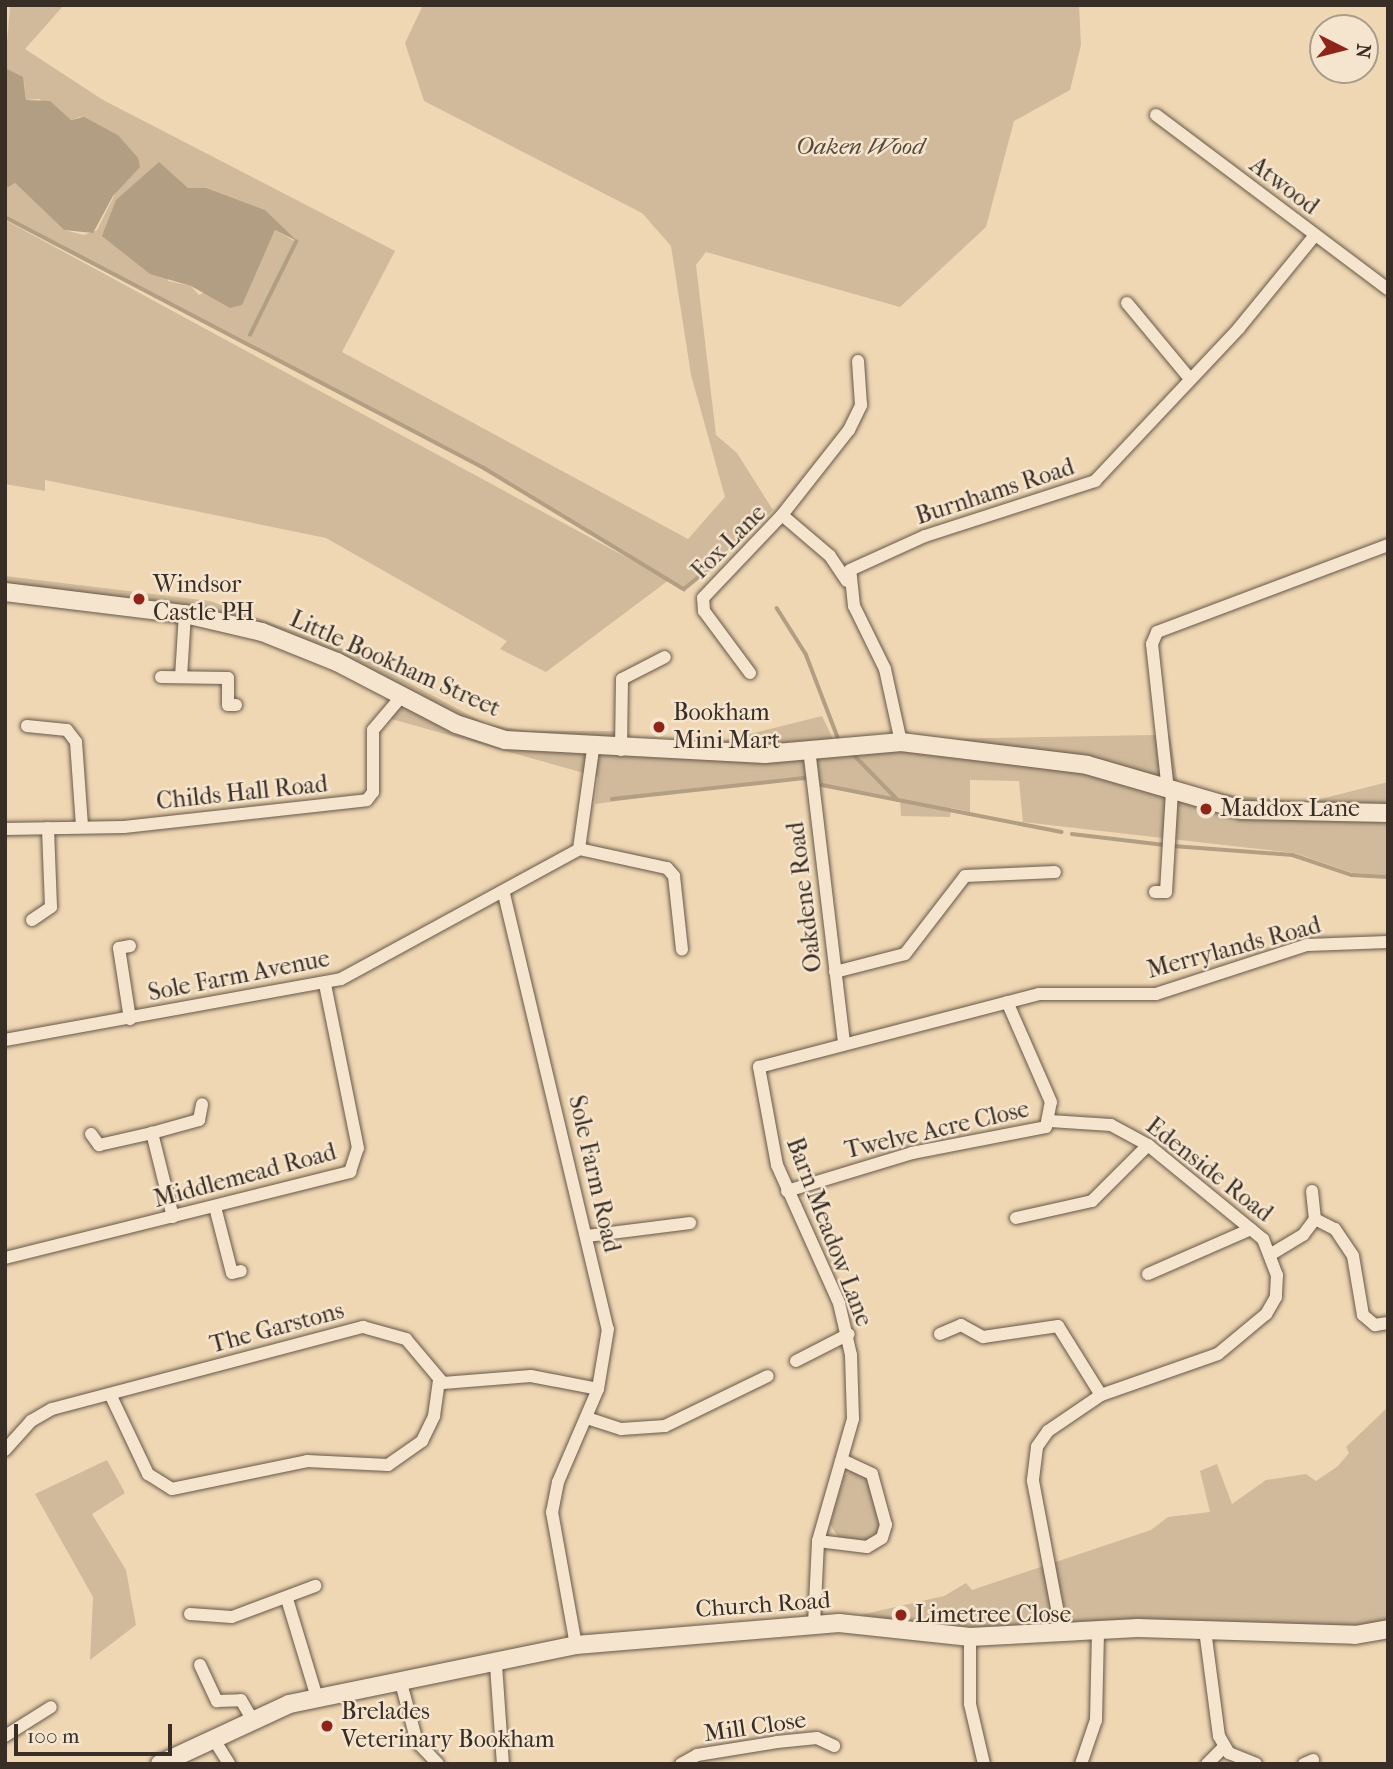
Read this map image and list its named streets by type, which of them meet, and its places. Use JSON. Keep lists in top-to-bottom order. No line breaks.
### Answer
{"streets":{"street":["Atwood","Burnhams Road","Fox Lane","Little Bookham Street","Childs Hall Road","Oakdene Road","Merrylands Road","Sole Farm Avenue","Twelve Acre Close","Edenside Road","Sole Farm Road","Middlemead Road","Barn Meadow Lane","The Garstons","Church Road","Mill Close"]},"crossings":[["Atwood","Burnhams Road"],["Burnhams Road","Fox Lane"],["Little Bookham Street","Childs Hall Road"],["Little Bookham Street","Oakdene Road"],["Oakdene Road","Merrylands Road"],["Oakdene Road","Barn Meadow Lane"],["Merrylands Road","Twelve Acre Close"],["Merrylands Road","Barn Meadow Lane"],["Sole Farm Avenue","Sole Farm Road"],["Sole Farm Avenue","Middlemead Road"],["Twelve Acre Close","Edenside Road"],["Twelve Acre Close","Barn Meadow Lane"],["Edenside Road","Church Road"],["Sole Farm Road","Church Road"],["Barn Meadow Lane","Church Road"]],"parks":["Oaken Wood"],"places":["Windsor Castle PH","Bookham Mini Mart","Maddox Lane","Limetree Close","Brelades Veterinary Bookham"],"scale_bar":"100 m","north":"right"}
